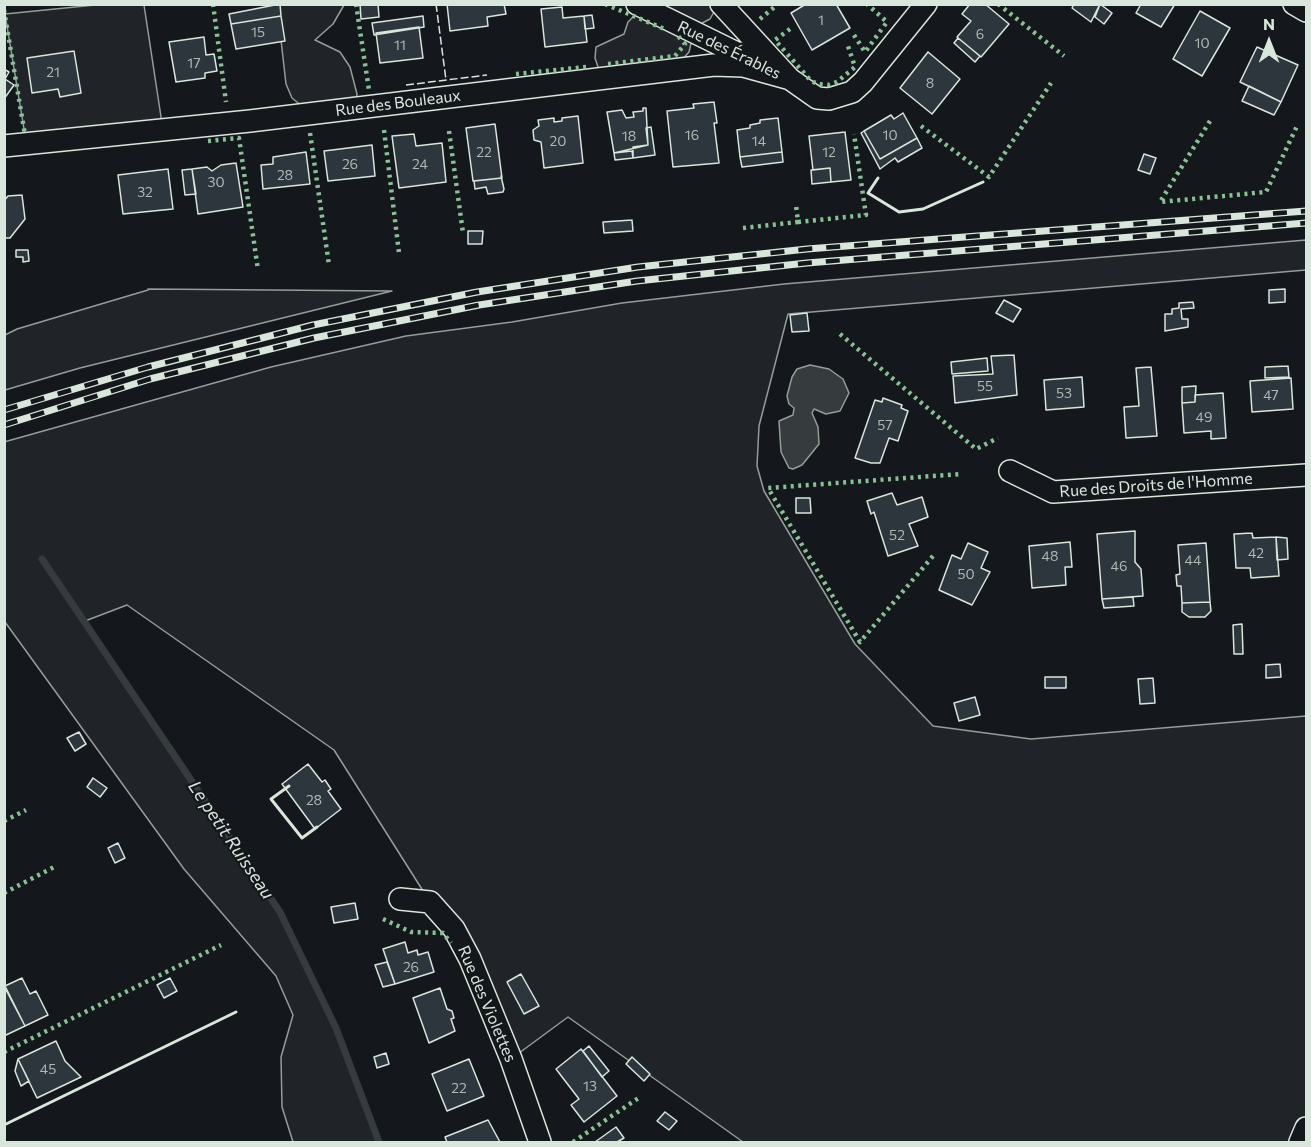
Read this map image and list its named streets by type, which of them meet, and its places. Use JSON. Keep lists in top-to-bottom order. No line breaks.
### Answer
{"streets":{"street":["Rue des Érables","Rue des Bouleaux","Rue des Droits de l'Homme","Rue des Violettes"]},"crossings":[["Rue des Érables","Rue des Bouleaux"]],"water":["Le petit Ruisseau"],"house_numbers":["1","15","6","10","11","17","21","8","16","10","18","20","14","22","12","26","24","28","30","32","55","53","47","49","57","52","42","48","44","46","50","28","26","45","13","22"],"north":"top"}
